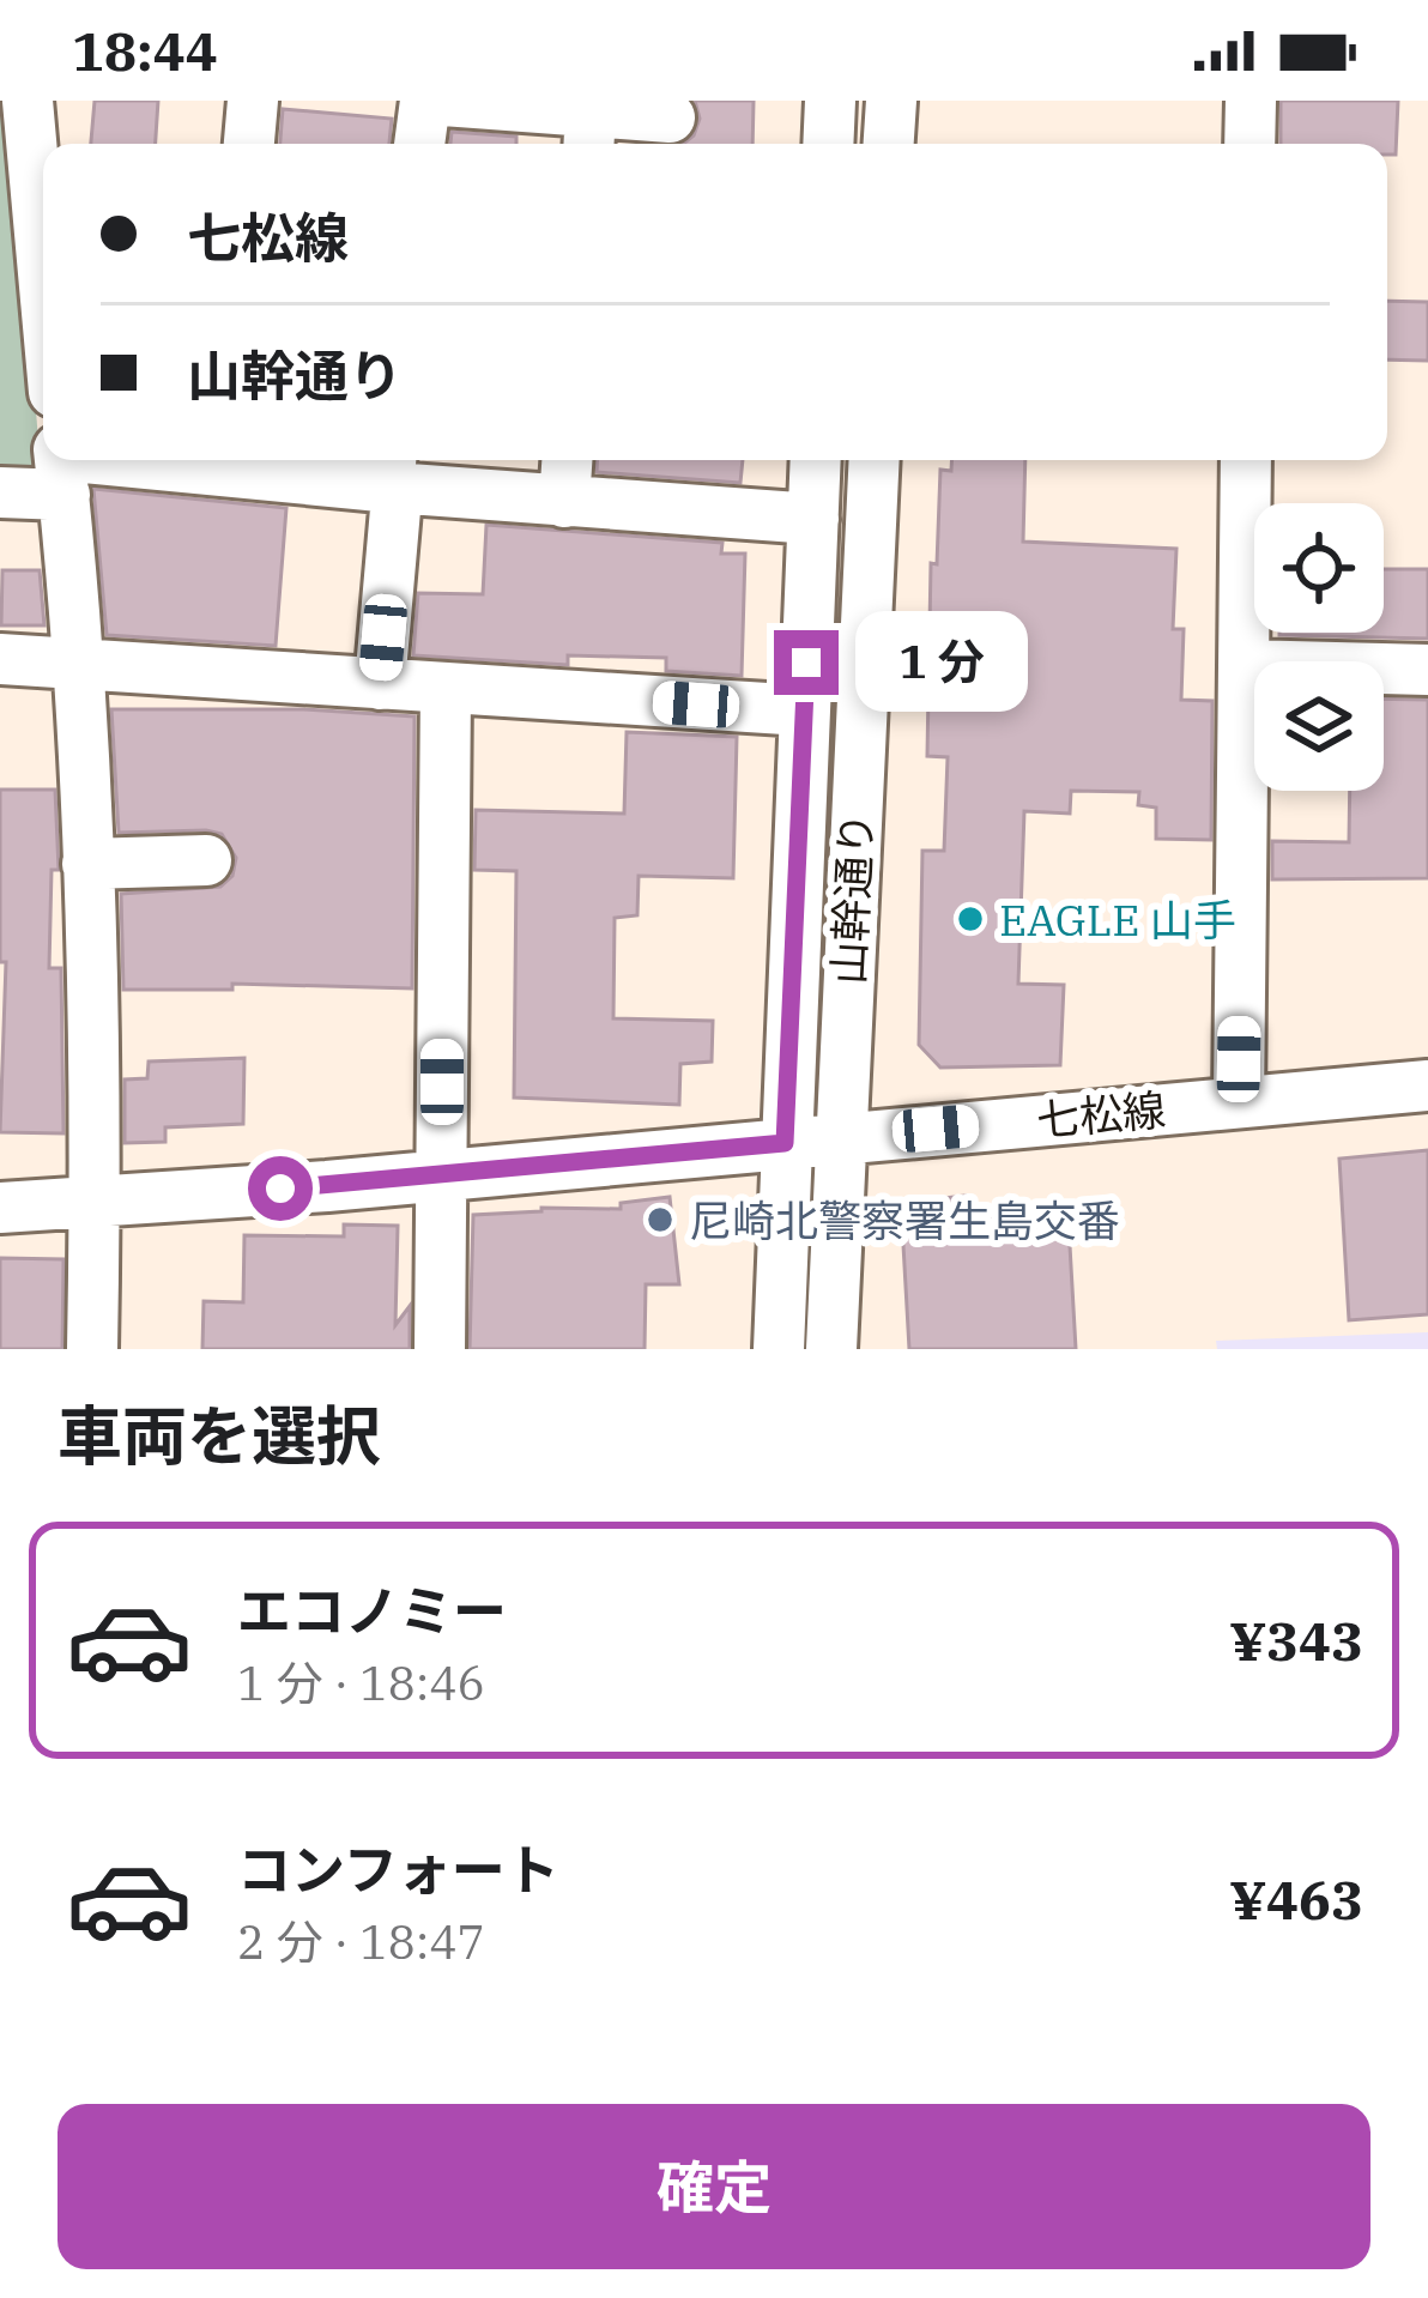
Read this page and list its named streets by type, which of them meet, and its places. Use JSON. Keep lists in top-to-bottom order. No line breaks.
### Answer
{"streets":{"street":["山幹通り","七松線"]},"crossings":[["山幹通り","七松線"]],"places":["EAGLE 山手","尼崎北警察署生島交番"],"page":{"status":"18:44","banner":["七松線","山幹通り"],"bubble":"1 分","heading":"車両を選択","list":[{"name":"エコノミー","note":"1 分 · 18:46","value":"¥343"},{"name":"コンフォート","note":"2 分 · 18:47","value":"¥463"}],"buttons":"確定"}}
